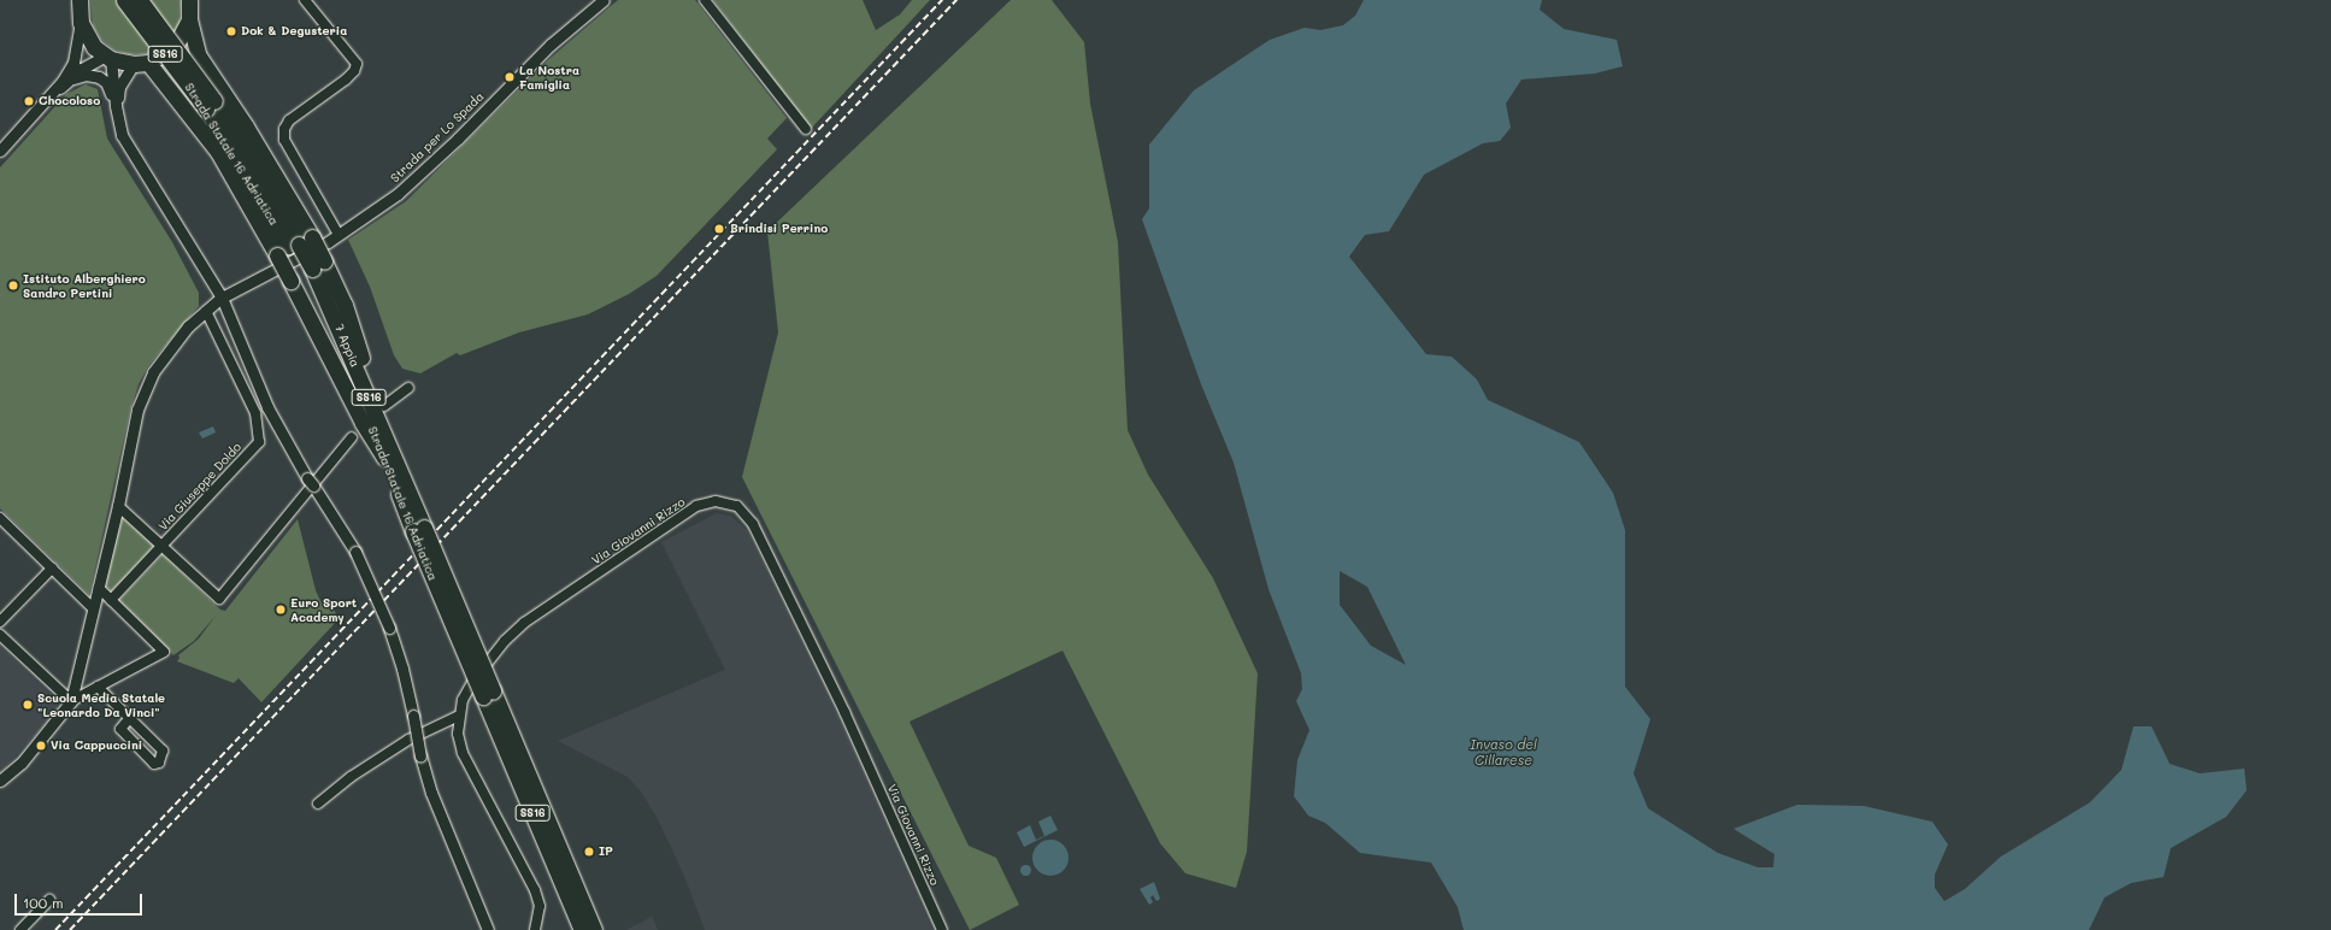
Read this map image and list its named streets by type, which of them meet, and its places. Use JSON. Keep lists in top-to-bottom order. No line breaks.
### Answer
{"streets":{"highway":["SS16","Strada Statale 16 Adriatica","7 Appia"],"street":["Strada per Lo Spada","Via Giuseppe Doldo","Via Giovanni Rizzo"]},"crossings":[["SS16","7 Appia"],["Strada Statale 16 Adriatica","7 Appia"]],"water":["Invaso del Cillarese"],"places":["Dok & Degusteria","La Nostra Famiglia","Chocoloso","Brindisi Perrino","Istituto Alberghiero Sandro Pertini","Euro Sport Academy","Scuola Media Statale \"Leonardo Da Vinci\"","Via Cappuccini","IP"],"scale_bar":"100 m"}
